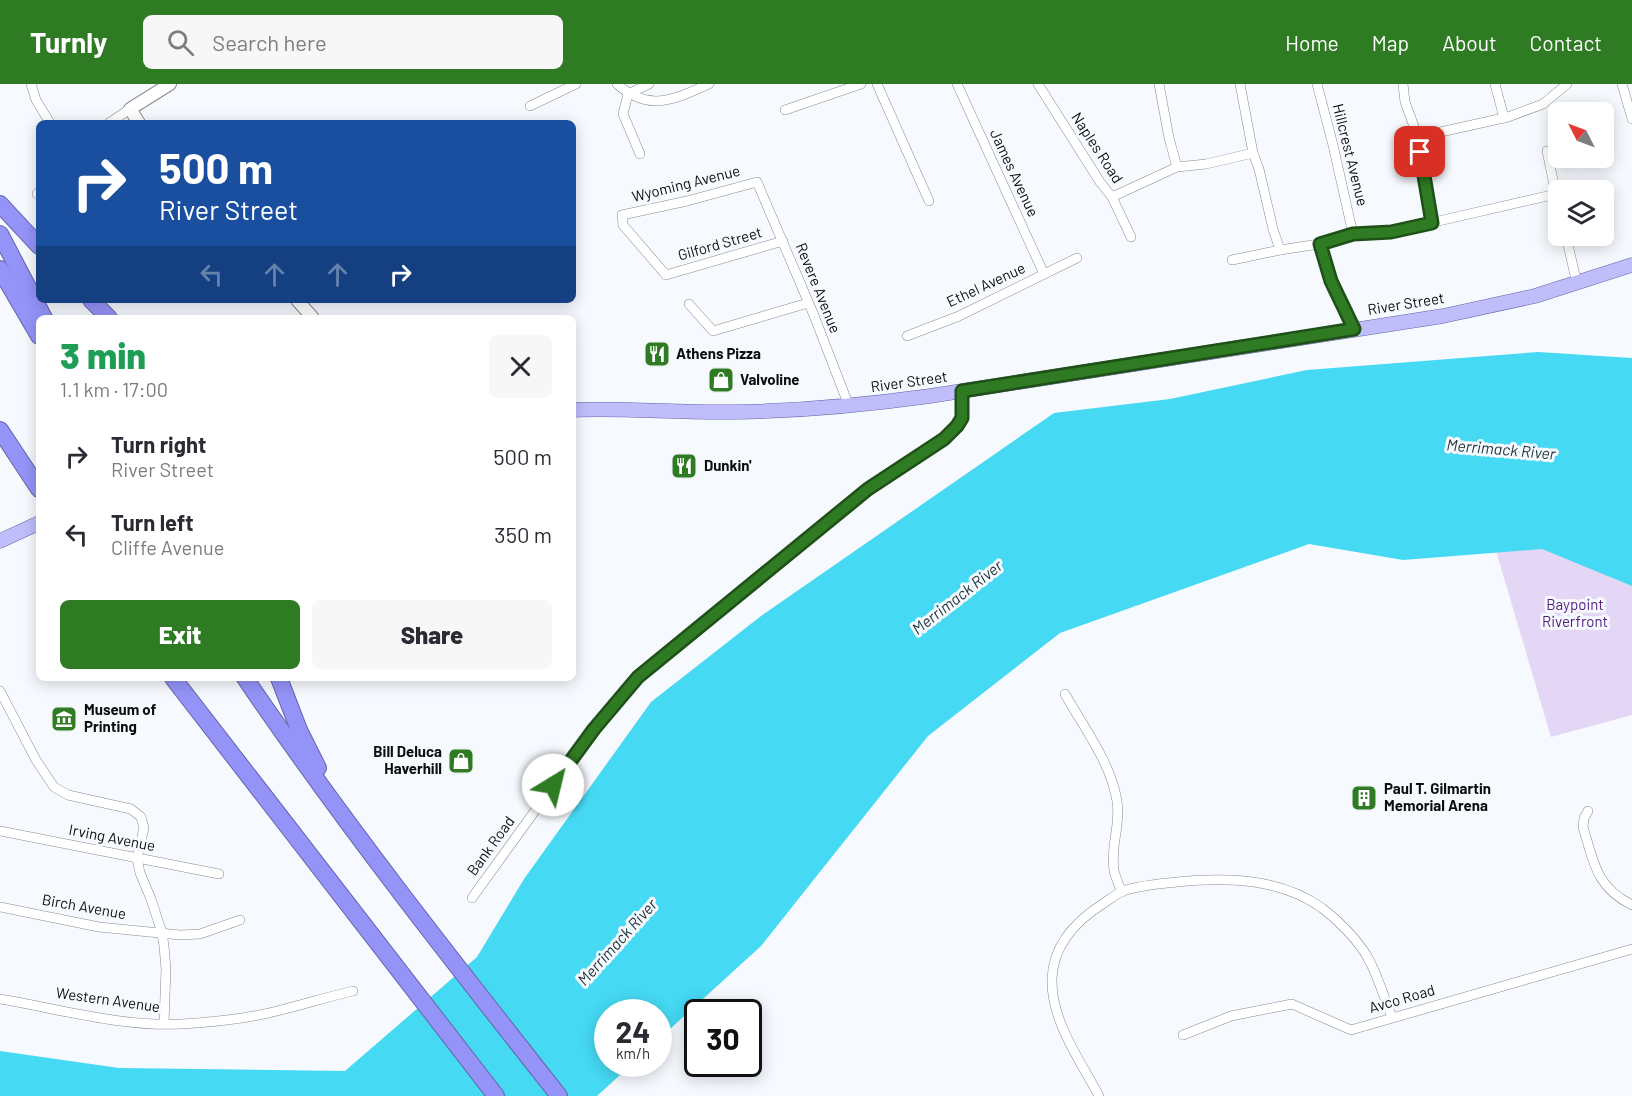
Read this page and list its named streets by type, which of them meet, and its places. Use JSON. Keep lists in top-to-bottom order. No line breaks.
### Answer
{"streets":{"main road":["River Street"],"street":["Naples Road","Hillcrest Avenue","James Avenue","Wyoming Avenue","Gilford Street","Ethel Avenue","Revere Avenue","Irving Avenue","Bank Road","Birch Avenue","Avco Road","Western Avenue"]},"crossings":[["James Avenue","Ethel Avenue"],["Wyoming Avenue","Gilford Street"],["Wyoming Avenue","Revere Avenue"],["Gilford Street","Revere Avenue"],["Revere Avenue","River Street"],["River Street","Bank Road"]],"water":["Merrimack River"],"parks":["Baypoint Riverfront"],"places":{"restaurant":["Athens Pizza","Dunkin'"],"shop":["Valvoline","Bill Deluca Haverhill"],"museum":["Museum of Printing"],"building":["Paul T. Gilmartin Memorial Arena"]},"north":"top left","page":{"header":"Turnly","search":"Search here","nav":["Home","Map","About","Contact"],"turn":["500 m","River Street"],"heading":["3 min","1.1 km · 17:00"],"list":[{"name":"Turn right","note":"River Street","value":"500 m"},{"name":"Turn left","note":"Cliffe Avenue","value":"350 m"}],"buttons":["Exit","Share"],"speed":"24 km/h","limit":"30"}}
